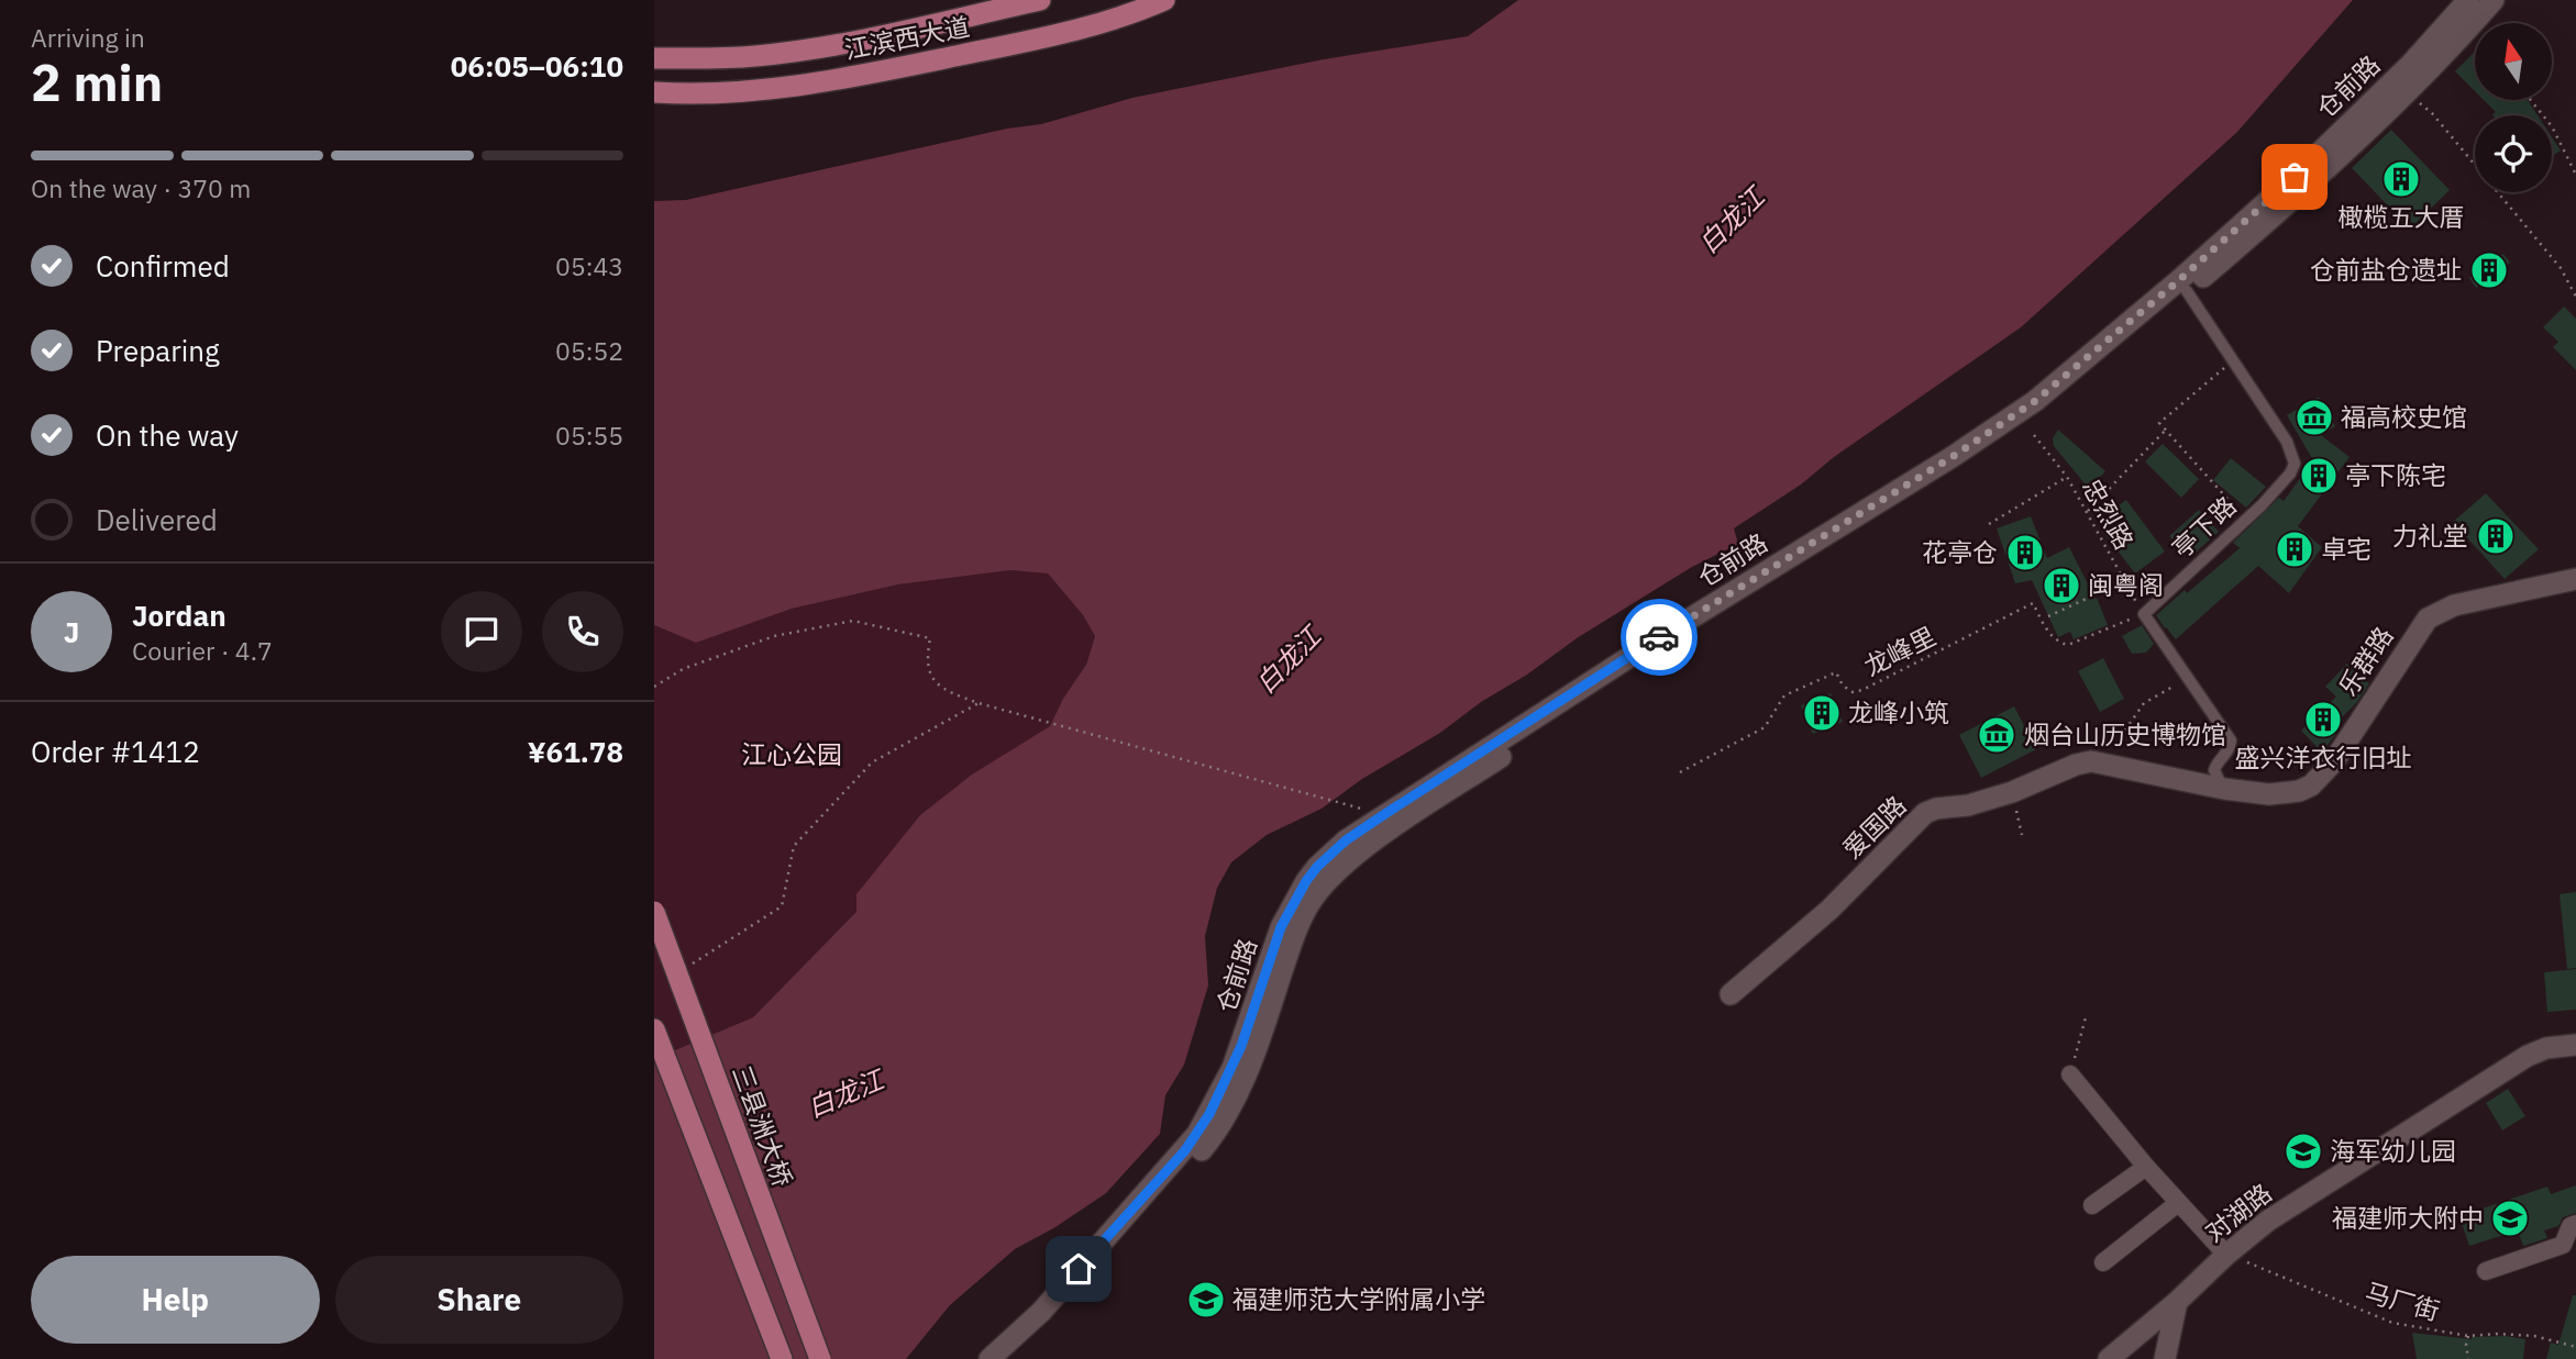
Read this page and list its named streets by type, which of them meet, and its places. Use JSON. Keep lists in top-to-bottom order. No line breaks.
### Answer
{"streets":{"main road":["江滨西大道","三县洲大桥"],"street":["仓前路","亭下路","乐群路","爱国路","对湖路"],"path":["忠烈路","龙峰里","马厂街"]},"crossings":[["仓前路","亭下路"],["忠烈路","亭下路"],["忠烈路","龙峰里"],["亭下路","龙峰里"],["乐群路","爱国路"],["对湖路","马厂街"]],"water":["白龙江"],"parks":["江心公园"],"places":{"building":["橄榄五大厝","仓前盐仓遗址","亭下陈宅","力礼堂","卓宅","花亭仓","闽粤阁","龙峰小筑","盛兴洋衣行旧址"],"museum":["福高校史馆","烟台山历史博物馆"],"school or university":["海军幼儿园","福建师大附中","福建师范大学附属小学"]},"north":"top","page":{"heading":["2 min","Arriving in","06:05–06:10"],"panel":["Jordan","Courier · 4.7","Order #1412","¥61.78"],"bar":"On the way · 370 m","list":[["Confirmed","05:43"],["Preparing","05:52"],["On the way","05:55"],"Delivered"],"round":"J","buttons":["Help","Share"]}}
